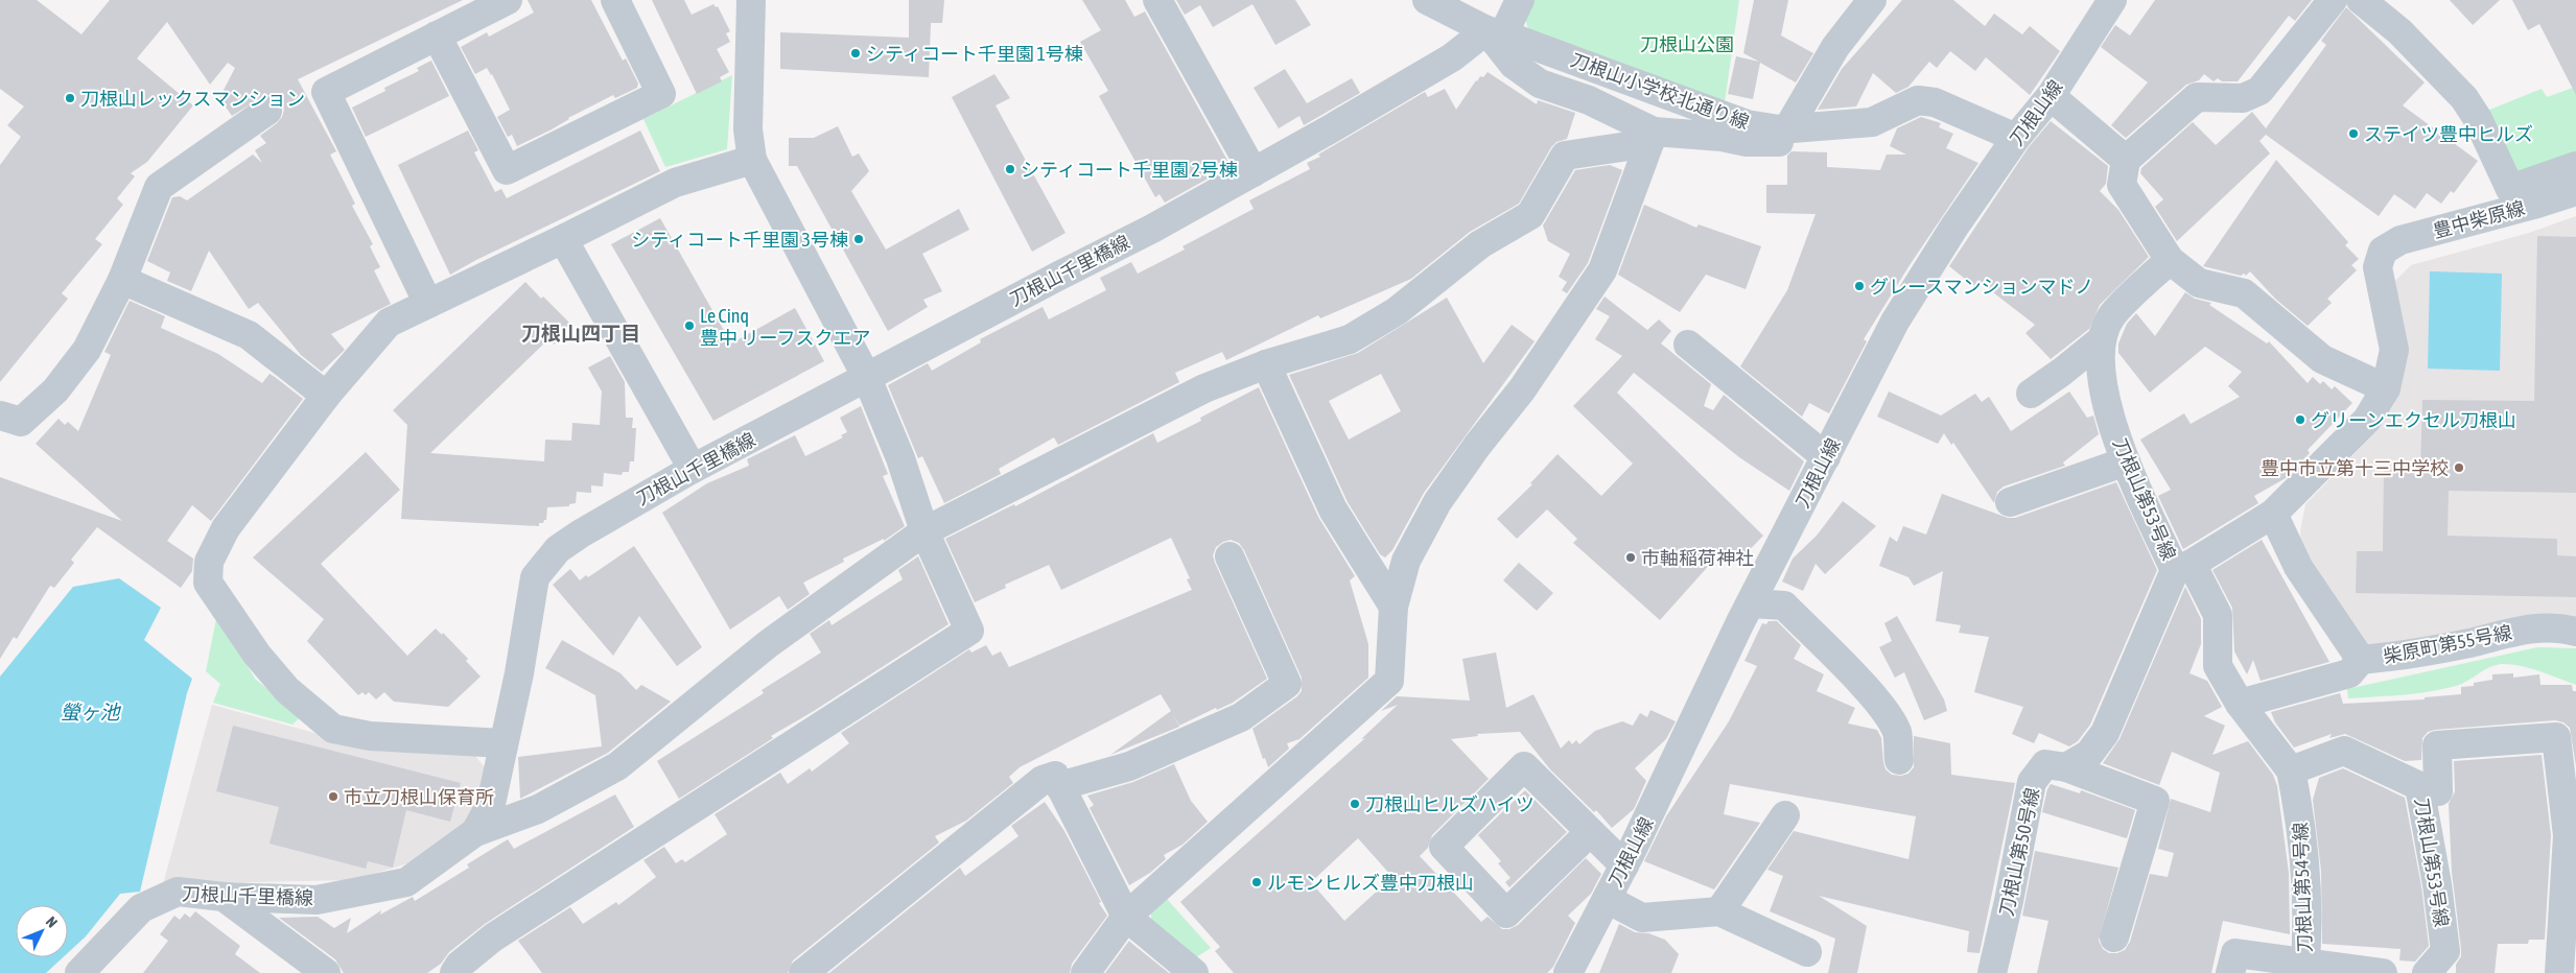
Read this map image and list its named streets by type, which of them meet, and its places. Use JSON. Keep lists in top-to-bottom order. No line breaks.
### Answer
{"streets":{"street":["刀根山小学校北通り線","刀根山線","豊中柴原線","刀根山千里橋線","刀根山第53号線","柴原町第55号線","刀根山第50号線","刀根山第54号線"]},"crossings":[["刀根山小学校北通り線","刀根山線"],["刀根山小学校北通り線","刀根山千里橋線"],["刀根山第53号線","刀根山第50号線"],["刀根山第53号線","刀根山第54号線"]],"districts":["刀根山四丁目"],"water":["螢ヶ池"],"parks":["刀根山公園"],"places":["シティコート千里園 1号棟","刀根山レックスマンション","ステイツ豊中ヒルズ","シティコート千里園 2号棟","シティコート千里園 3号棟","グレースマンションマドノ","Le Cinq 豊中 リーフスクエア","グリーンエクセル刀根山","豊中市立第十三中学校","市軸稲荷神社","市立刀根山保育所","刀根山ヒルズハイツ","ルモンヒルズ豊中刀根山"],"north":"top right"}
